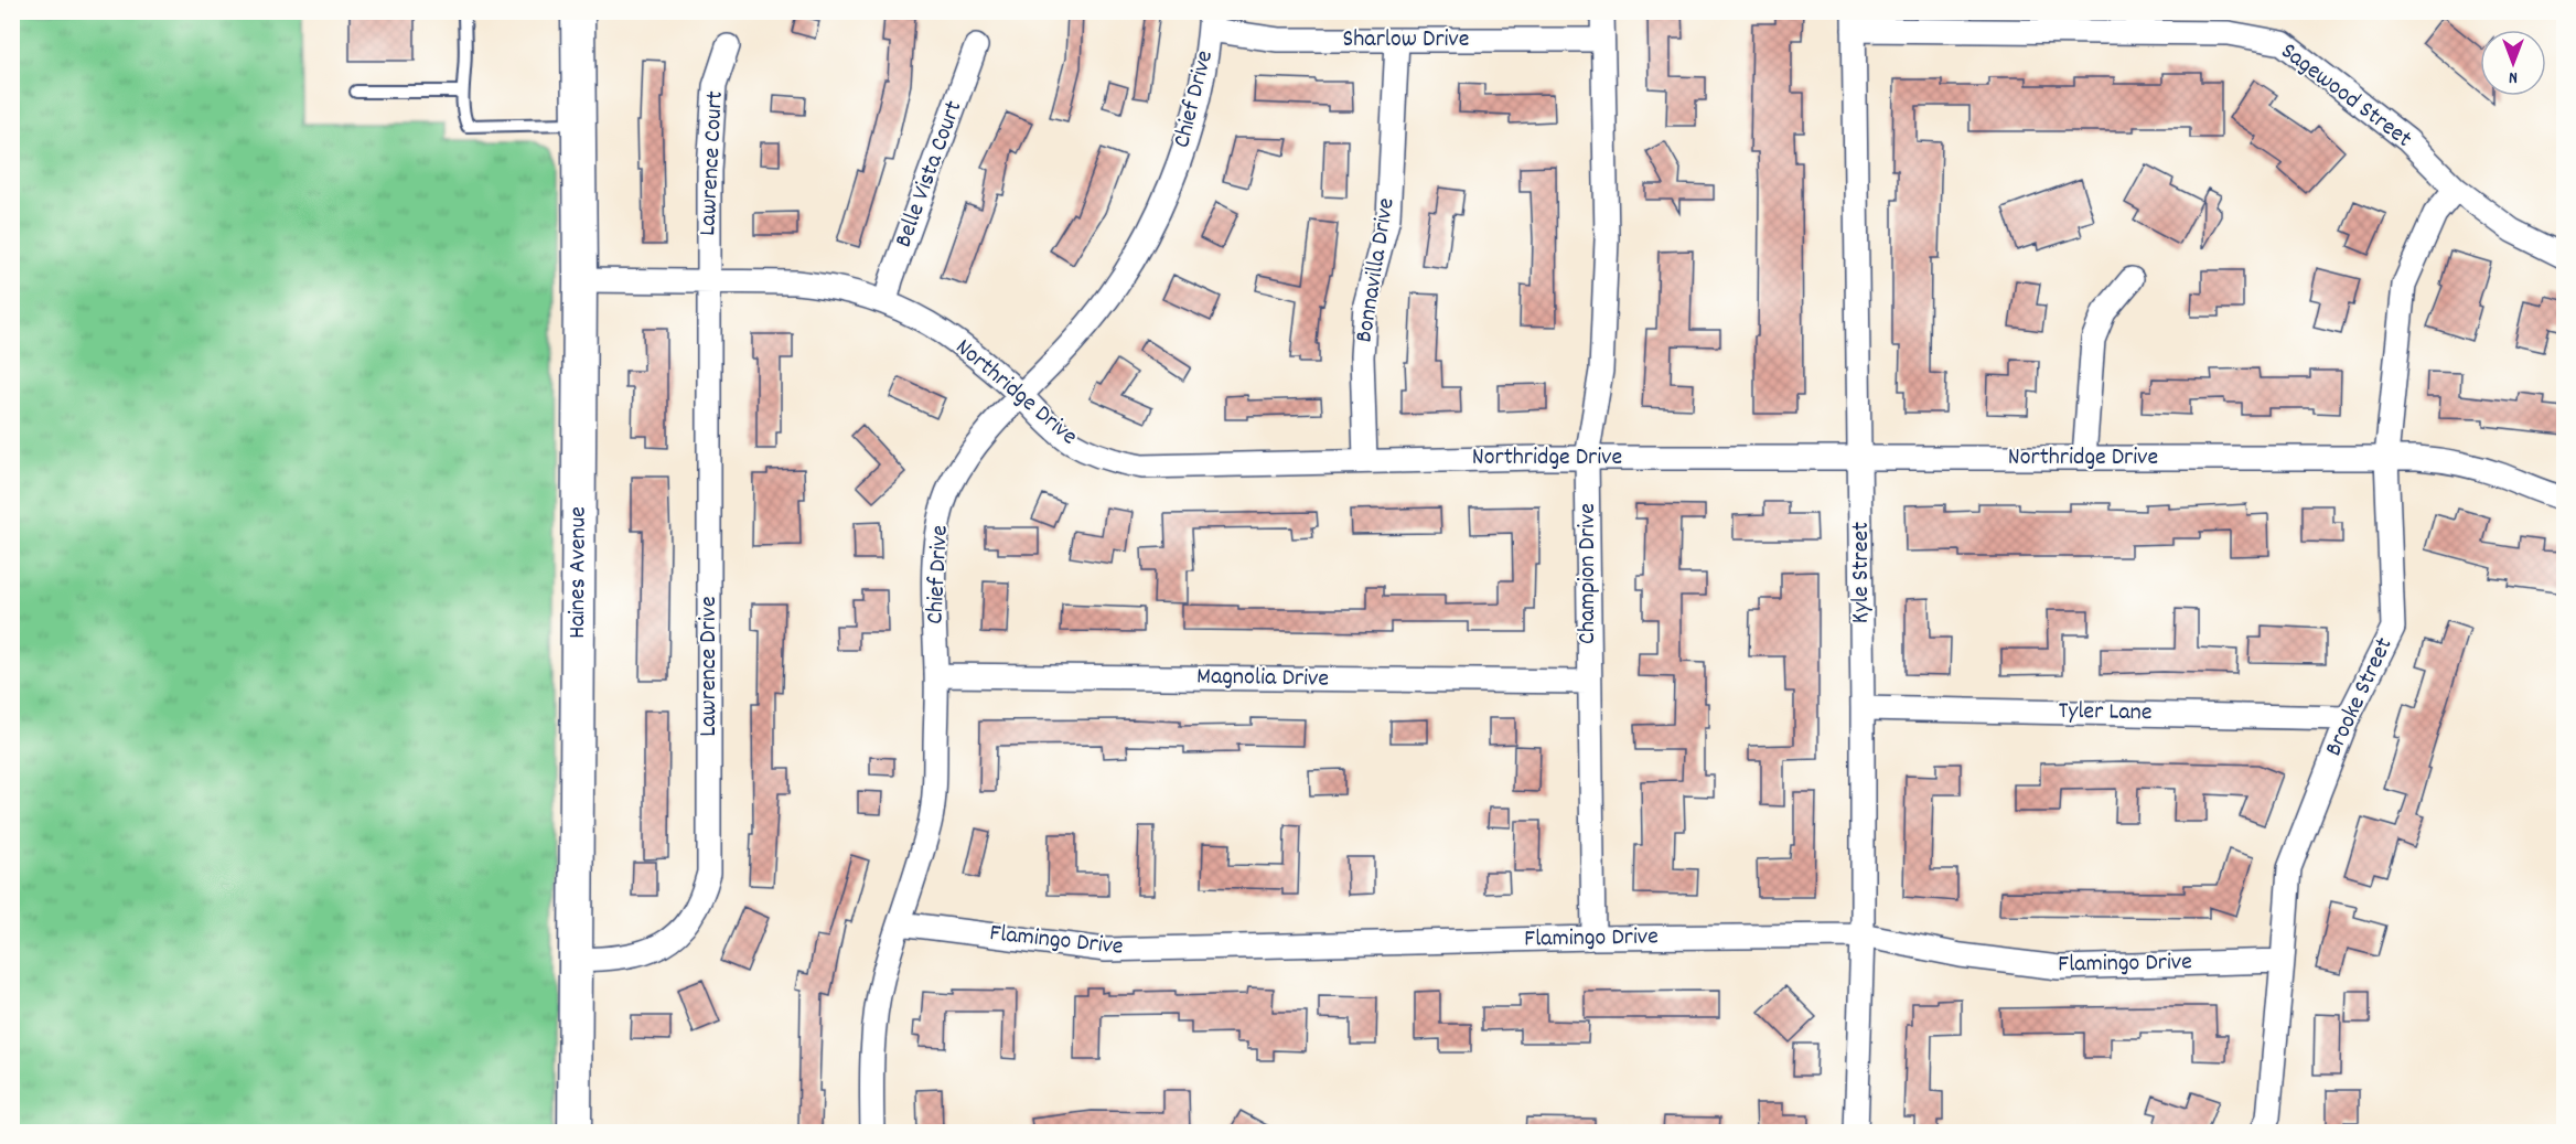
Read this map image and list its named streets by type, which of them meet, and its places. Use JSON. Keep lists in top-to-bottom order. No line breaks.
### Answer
{"streets":{"main road":["Haines Avenue"],"street":["Sharlow Drive","Sagewood Street","Chief Drive","Lawrence Court","Belle Vista Court","Bonnavilla Drive","Northridge Drive","Kyle Street","Champion Drive","Lawrence Drive","Magnolia Drive","Brooke Street","Tyler Lane","Flamingo Drive"]},"crossings":[["Sharlow Drive","Chief Drive"],["Sharlow Drive","Bonnavilla Drive"],["Sharlow Drive","Champion Drive"],["Sagewood Street","Kyle Street"],["Sagewood Street","Brooke Street"],["Chief Drive","Northridge Drive"],["Chief Drive","Magnolia Drive"],["Chief Drive","Flamingo Drive"],["Lawrence Court","Northridge Drive"],["Lawrence Court","Lawrence Drive"],["Belle Vista Court","Northridge Drive"],["Bonnavilla Drive","Northridge Drive"],["Northridge Drive","Haines Avenue"],["Northridge Drive","Kyle Street"],["Northridge Drive","Champion Drive"],["Northridge Drive","Lawrence Drive"],["Northridge Drive","Brooke Street"],["Haines Avenue","Lawrence Drive"],["Kyle Street","Tyler Lane"],["Kyle Street","Flamingo Drive"],["Champion Drive","Magnolia Drive"],["Champion Drive","Flamingo Drive"],["Brooke Street","Tyler Lane"],["Brooke Street","Flamingo Drive"]],"north":"bottom"}
